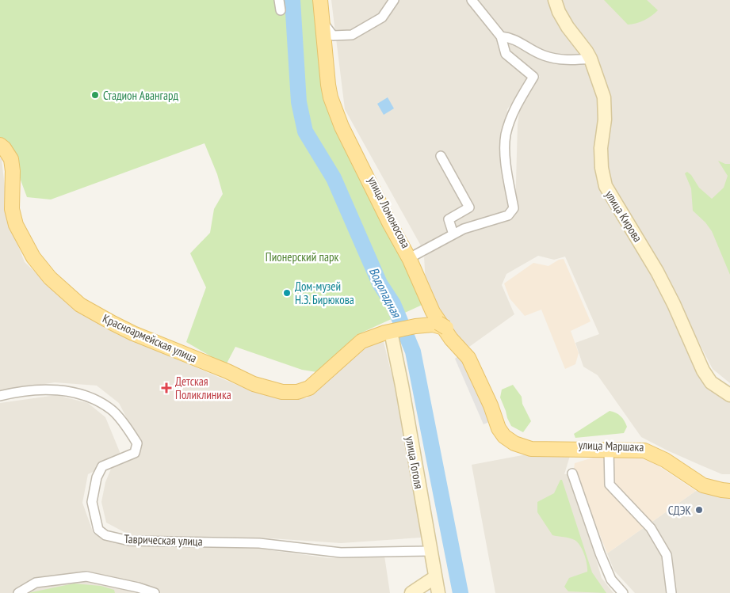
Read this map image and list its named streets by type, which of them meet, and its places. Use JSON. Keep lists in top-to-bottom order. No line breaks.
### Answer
{"streets":{"main road":["улица Ломоносова","улица Кирова","Красноармейская улица","улица Маршака","улица Гоголя"],"street":["Таврическая улица"]},"crossings":[["улица Ломоносова","улица Маршака"],["Красноармейская улица","улица Гоголя"],["улица Гоголя","Таврическая улица"]],"water":["Водопадная"],"parks":["Пионерский парк"],"places":{"other":["Стадион Авангард","Дом-музей Н.З. Бирюкова","СДЭК"],"health":["Детская Поликлиника"]}}
